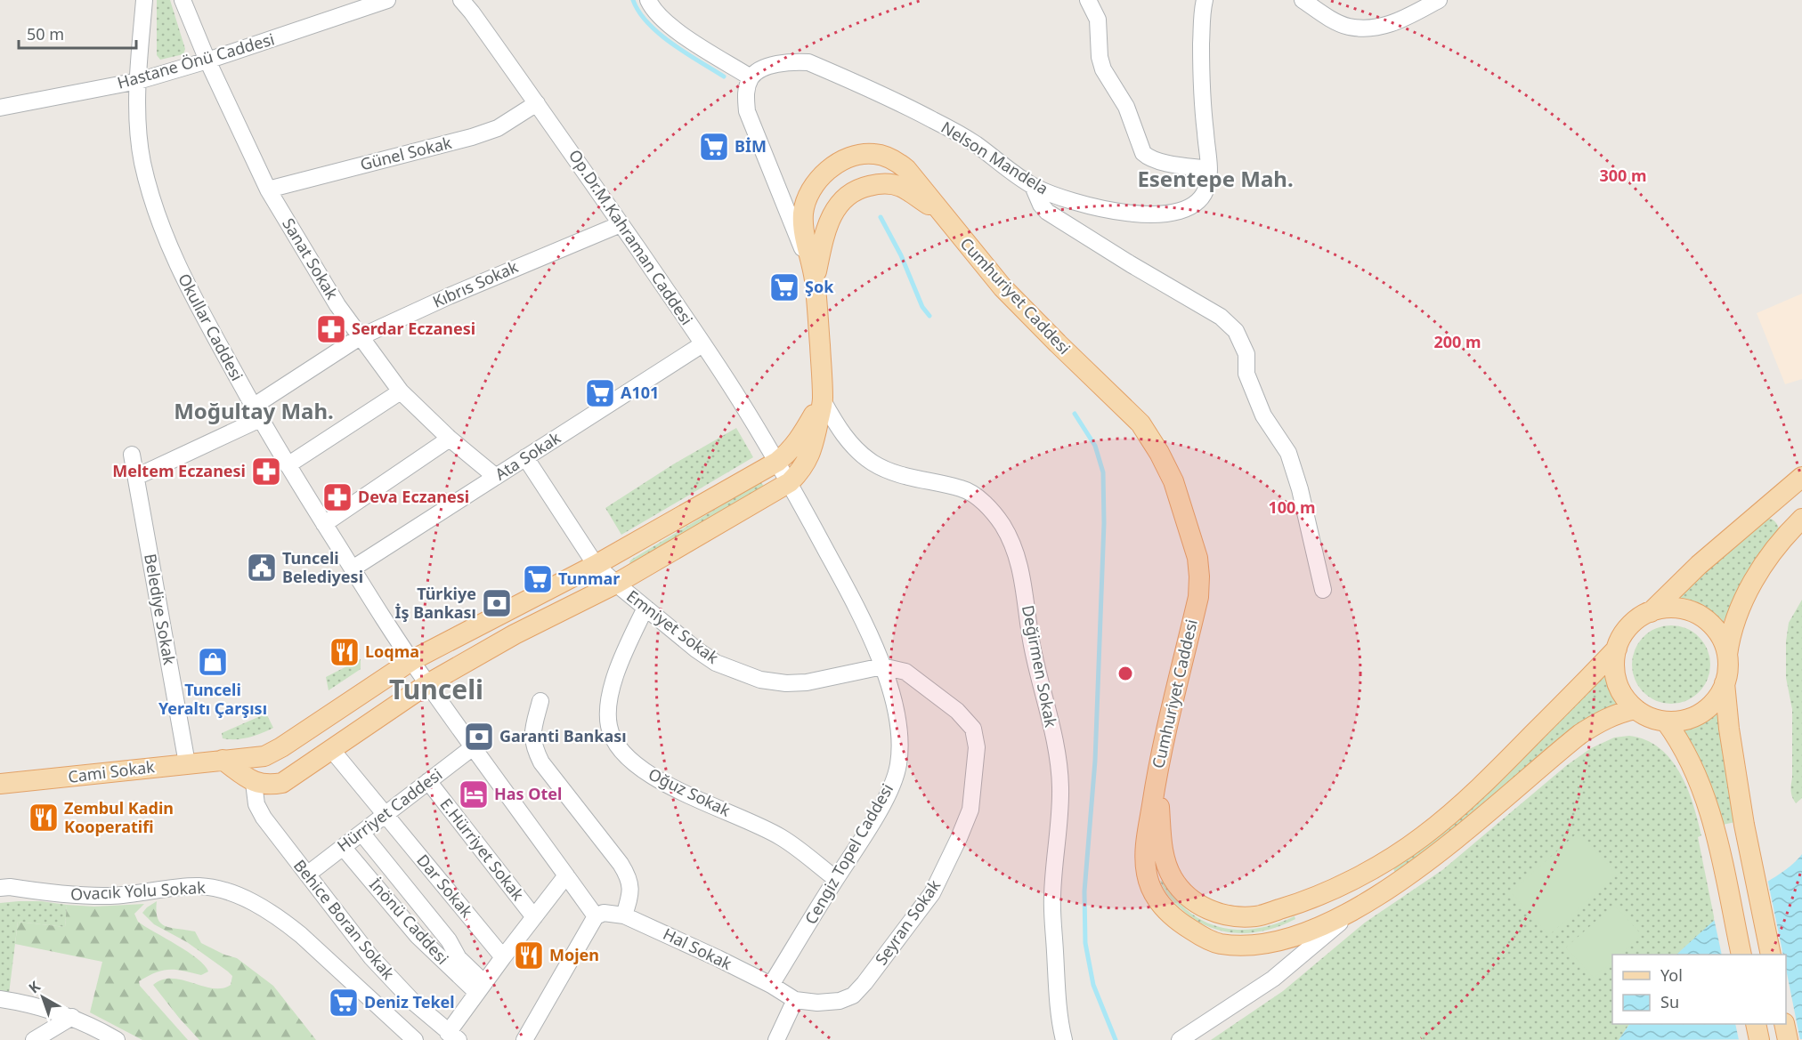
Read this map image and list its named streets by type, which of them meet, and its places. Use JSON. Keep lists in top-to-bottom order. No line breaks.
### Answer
{"streets":{"main road":["Cumhuriyet Caddesi","Cami Sokak"],"street":["Hastane Önü Caddesi","Günel Sokak","Nelson Mandela","Op.Dr.M.Kahraman Caddesi","Sanat Sokak","Kıbrıs Sokak","Okullar Caddesi","Ata Sokak","Belediye Sokak","Emniyet Sokak","Değirmen Sokak","Oğuz Sokak","Hürriyet Caddesi","E.Hürriyet Sokak","Cengiz Topel Caddesi","Dar Sokak","Ovacık Yolu Sokak","Behice Boran Sokak","İnönü Caddesi","Seyran Sokak","Hal Sokak"]},"crossings":[["Hastane Önü Caddesi","Sanat Sokak"],["Hastane Önü Caddesi","Okullar Caddesi"],["Günel Sokak","Op.Dr.M.Kahraman Caddesi"],["Günel Sokak","Sanat Sokak"],["Op.Dr.M.Kahraman Caddesi","Kıbrıs Sokak"],["Op.Dr.M.Kahraman Caddesi","Cumhuriyet Caddesi"],["Op.Dr.M.Kahraman Caddesi","Ata Sokak"],["Op.Dr.M.Kahraman Caddesi","Cami Sokak"],["Op.Dr.M.Kahraman Caddesi","Cengiz Topel Caddesi"],["Sanat Sokak","Kıbrıs Sokak"],["Sanat Sokak","Ata Sokak"],["Kıbrıs Sokak","Okullar Caddesi"],["Kıbrıs Sokak","Belediye Sokak"],["Cumhuriyet Caddesi","Okullar Caddesi"],["Cumhuriyet Caddesi","Emniyet Sokak"],["Cumhuriyet Caddesi","Değirmen Sokak"],["Cumhuriyet Caddesi","Cami Sokak"],["Cumhuriyet Caddesi","Cengiz Topel Caddesi"],["Cumhuriyet Caddesi","Dar Sokak"],["Cumhuriyet Caddesi","Behice Boran Sokak"],["Okullar Caddesi","Ata Sokak"],["Okullar Caddesi","Cami Sokak"],["Okullar Caddesi","Hürriyet Caddesi"],["Okullar Caddesi","Hal Sokak"],["Ata Sokak","Emniyet Sokak"],["Belediye Sokak","Cami Sokak"],["Emniyet Sokak","Cami Sokak"],["Emniyet Sokak","Oğuz Sokak"],["Emniyet Sokak","Cengiz Topel Caddesi"],["Emniyet Sokak","Seyran Sokak"],["Değirmen Sokak","Cami Sokak"],["Oğuz Sokak","Cengiz Topel Caddesi"],["Hürriyet Caddesi","E.Hürriyet Sokak"],["Hürriyet Caddesi","Dar Sokak"],["Hürriyet Caddesi","Behice Boran Sokak"],["Hürriyet Caddesi","İnönü Caddesi"],["Cengiz Topel Caddesi","Seyran Sokak"],["Cengiz Topel Caddesi","Hal Sokak"],["Seyran Sokak","Hal Sokak"]],"districts":["Esentepe Mah.","Moğultay Mah.","Tunceli"],"places":{"supermarket":["BİM","Şok","A101","Tunmar","Deniz Tekel"],"pharmacy":["Serdar Eczanesi","Meltem Eczanesi","Deva Eczanesi"],"public building":["Tunceli Belediyesi"],"bank":["Türkiye İş Bankası","Garanti Bankası"],"restaurant":["Loqma","Zembul Kadin Kooperatifi","Mojen"],"shop":["Tunceli Yeraltı Çarşısı"],"hotel":["Has Otel"]},"legend":["Yol","Su"],"scale_bar":"50 m","north":"top left","rings":["300 m","200 m","100 m"]}
